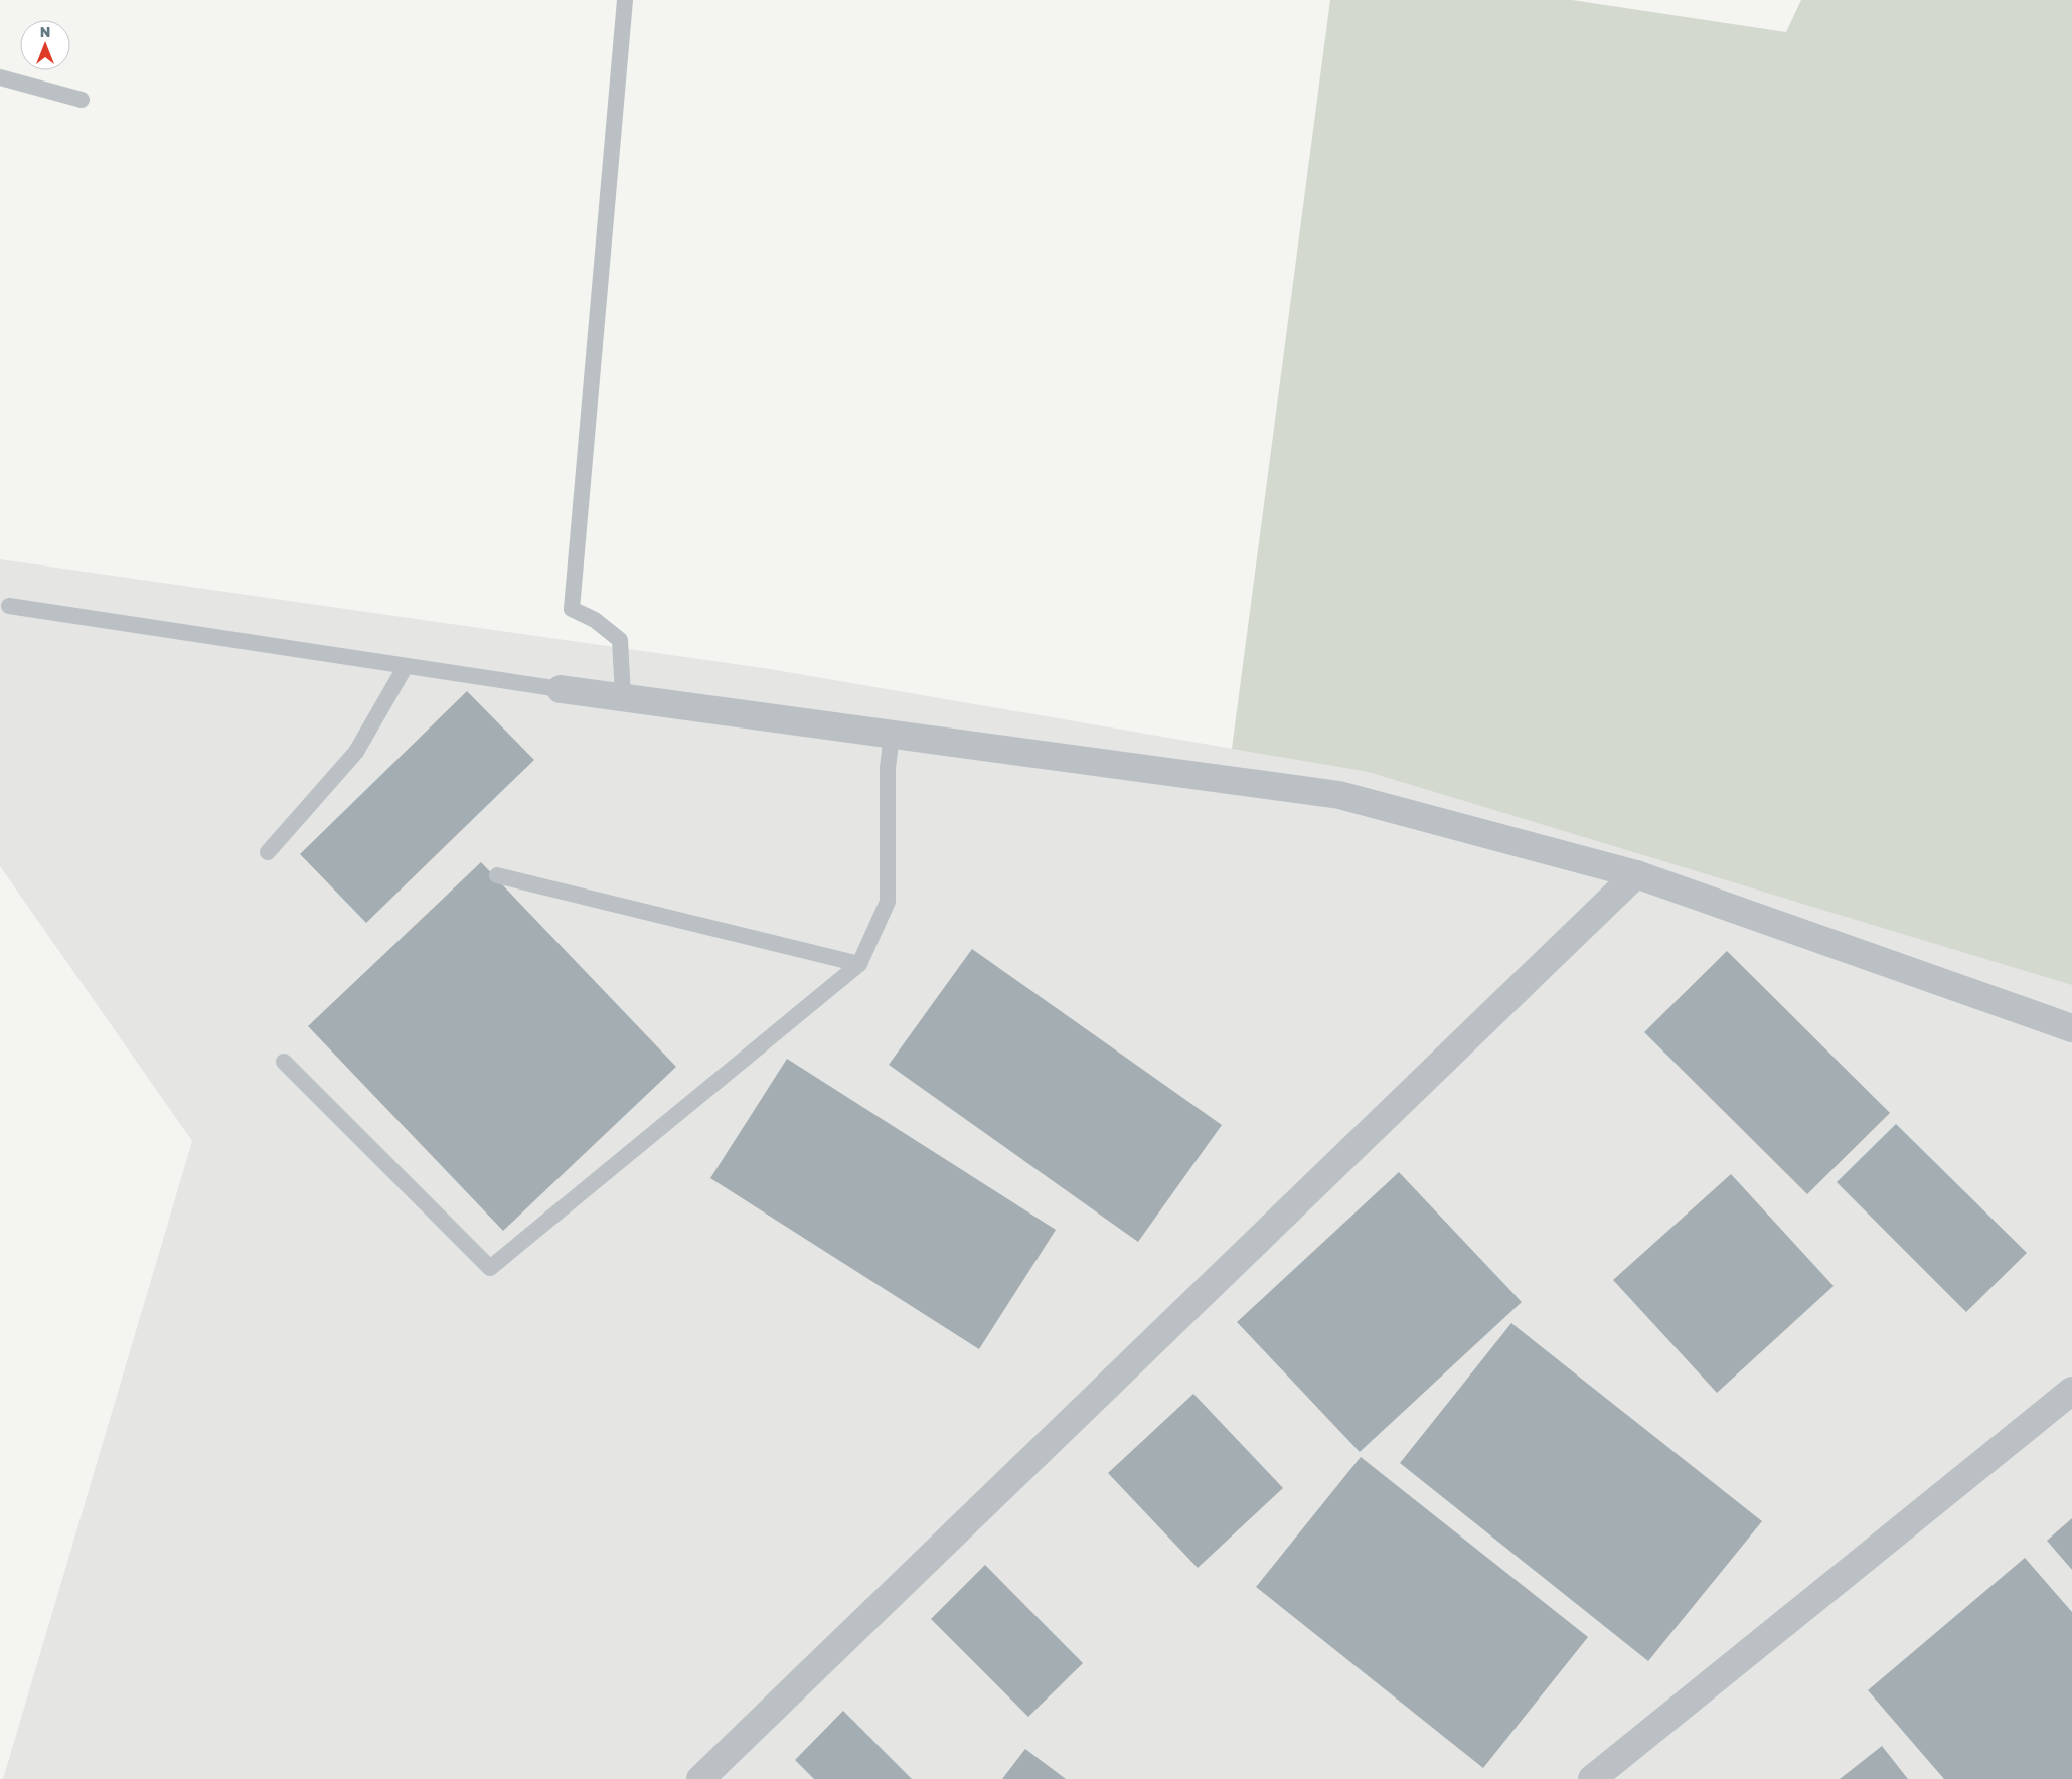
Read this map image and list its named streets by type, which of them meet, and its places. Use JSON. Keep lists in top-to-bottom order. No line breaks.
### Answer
{"north":"top"}
